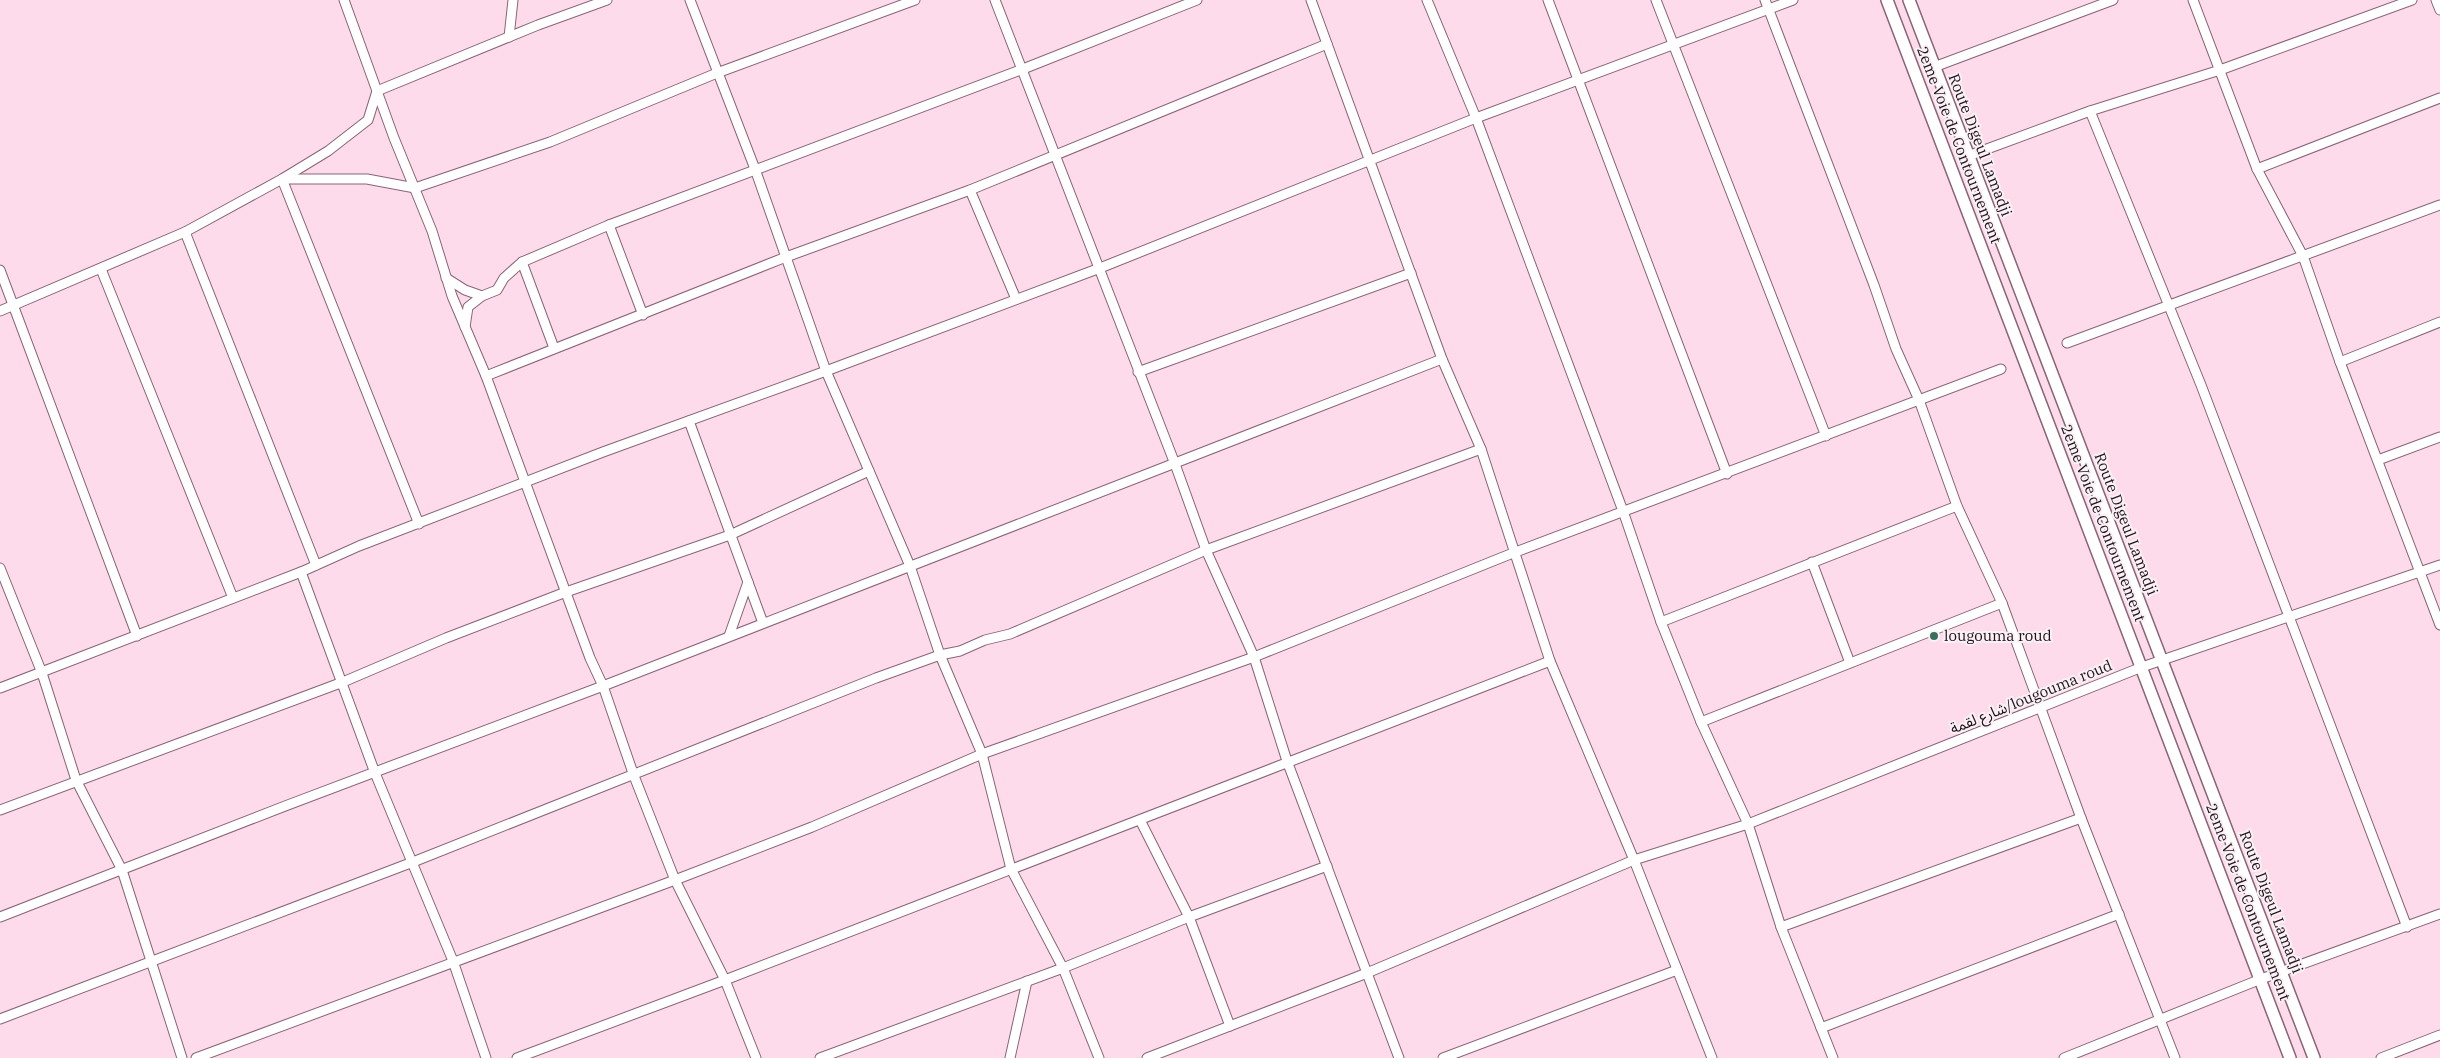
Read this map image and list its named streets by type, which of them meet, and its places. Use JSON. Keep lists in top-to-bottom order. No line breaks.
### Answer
{"streets":{"main road":["2eme Voie de Contournement","Route Digeul Lamadji"],"street":["شارع لقمة/lougouma roud"]},"crossings":[["2eme Voie de Contournement","شارع لقمة/lougouma roud"],["Route Digeul Lamadji","شارع لقمة/lougouma roud"]],"places":["lougouma roud"]}
